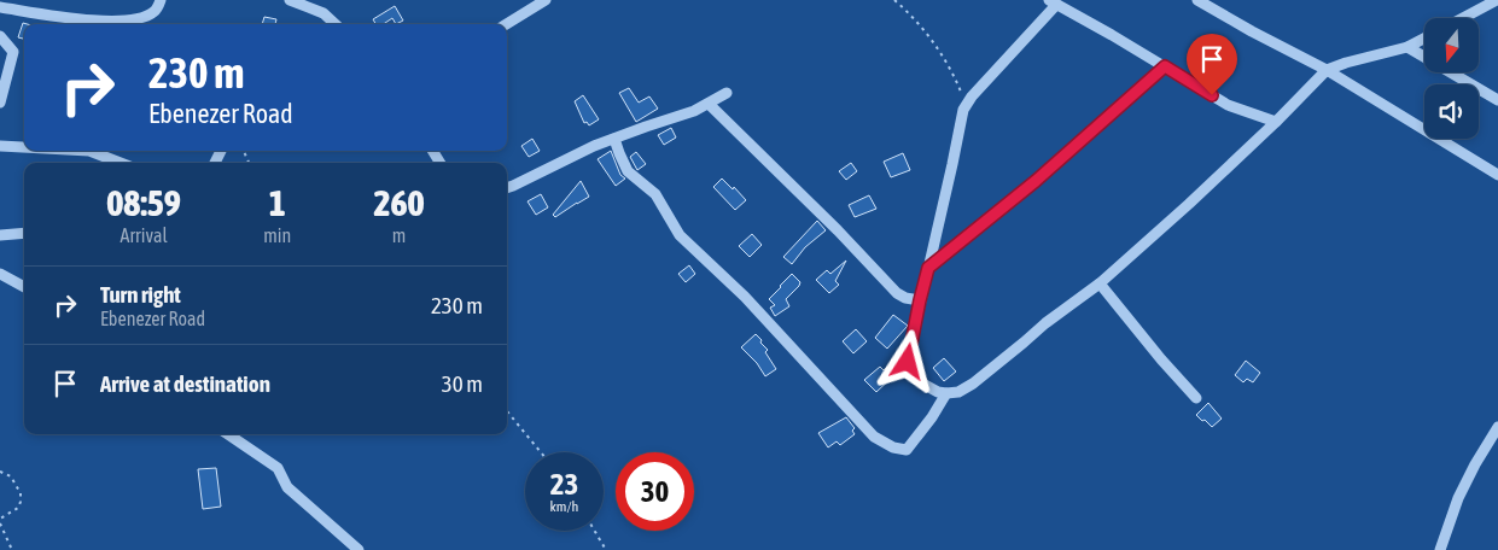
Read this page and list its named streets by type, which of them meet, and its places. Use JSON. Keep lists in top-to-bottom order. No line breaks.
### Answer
{"north":"bottom","page":{"turn":["230 m","Ebenezer Road"],"eta":["08:59","Arrival","1","min","260","m"],"list":[{"name":"Turn right","note":"Ebenezer Road","value":"230 m"},{"name":"Arrive at destination","value":"30 m"}],"speed":"23 km/h","limit":"30"}}
